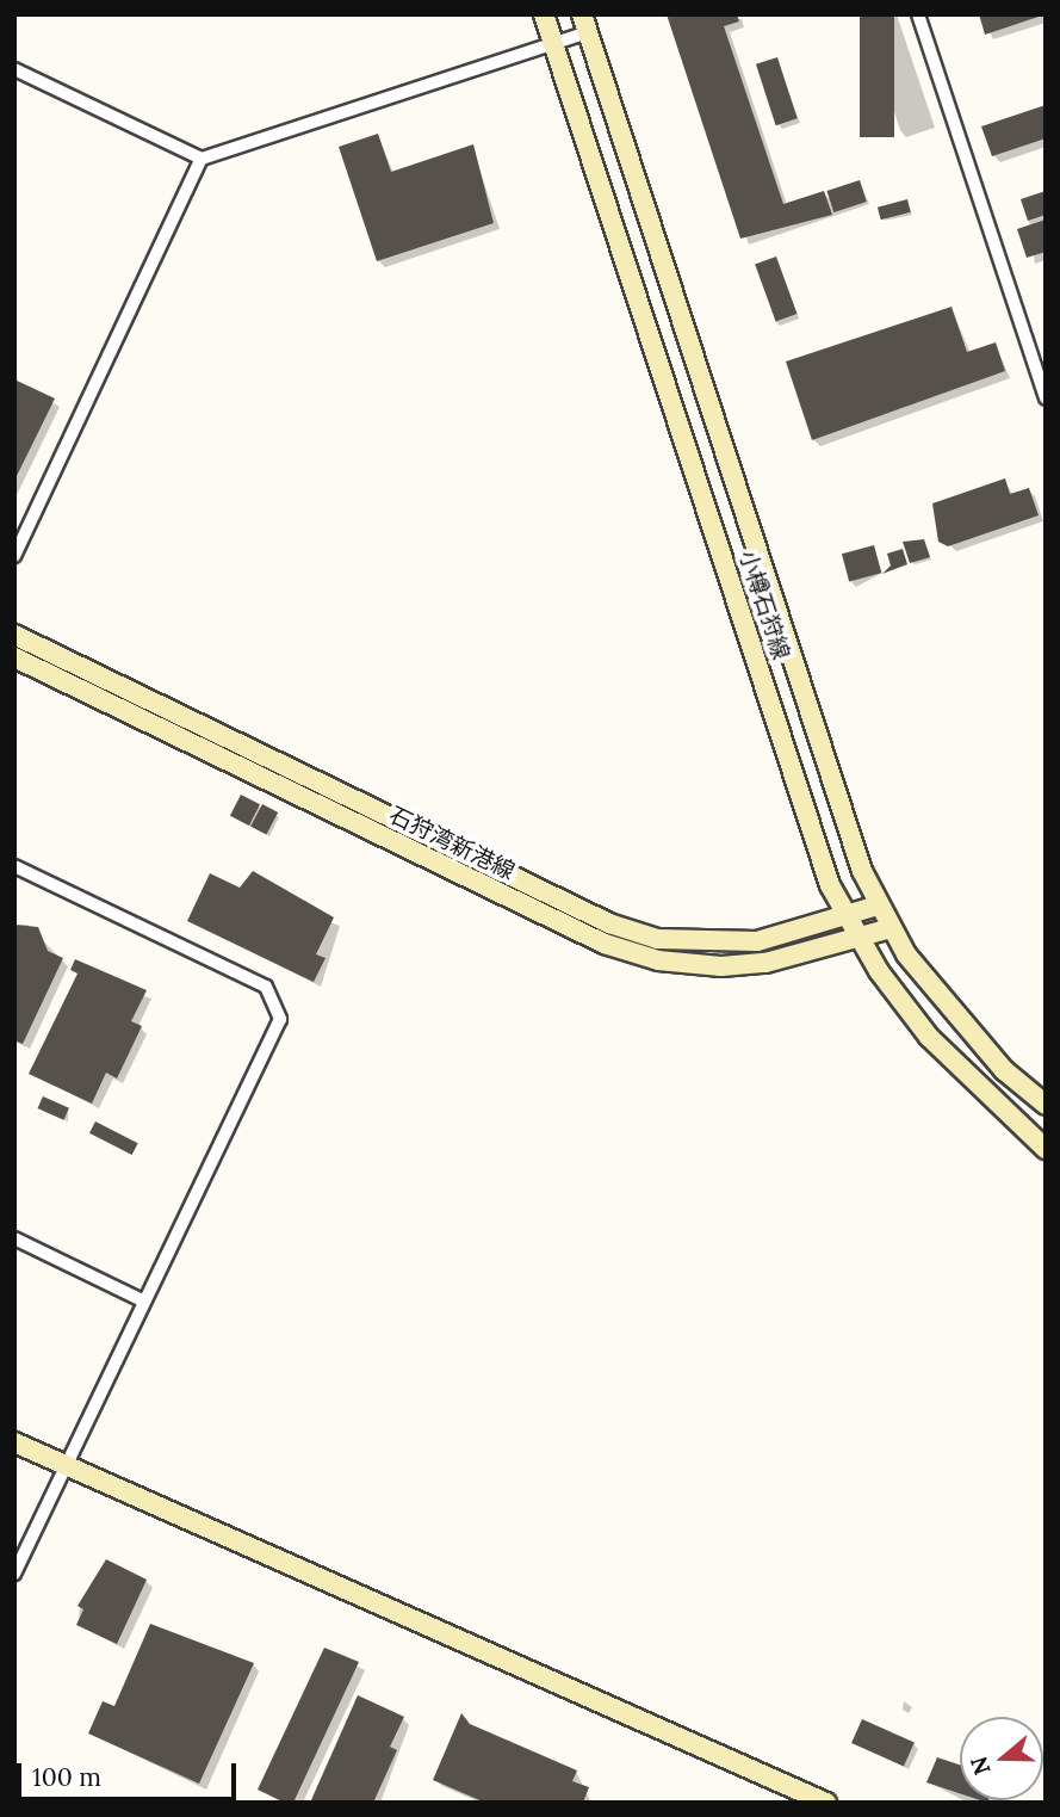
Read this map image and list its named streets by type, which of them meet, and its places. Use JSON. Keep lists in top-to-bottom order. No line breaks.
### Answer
{"streets":{"main road":["小樽石狩線","石狩湾新港線"]},"crossings":[["小樽石狩線","石狩湾新港線"]],"scale_bar":"100 m","north":"left"}
